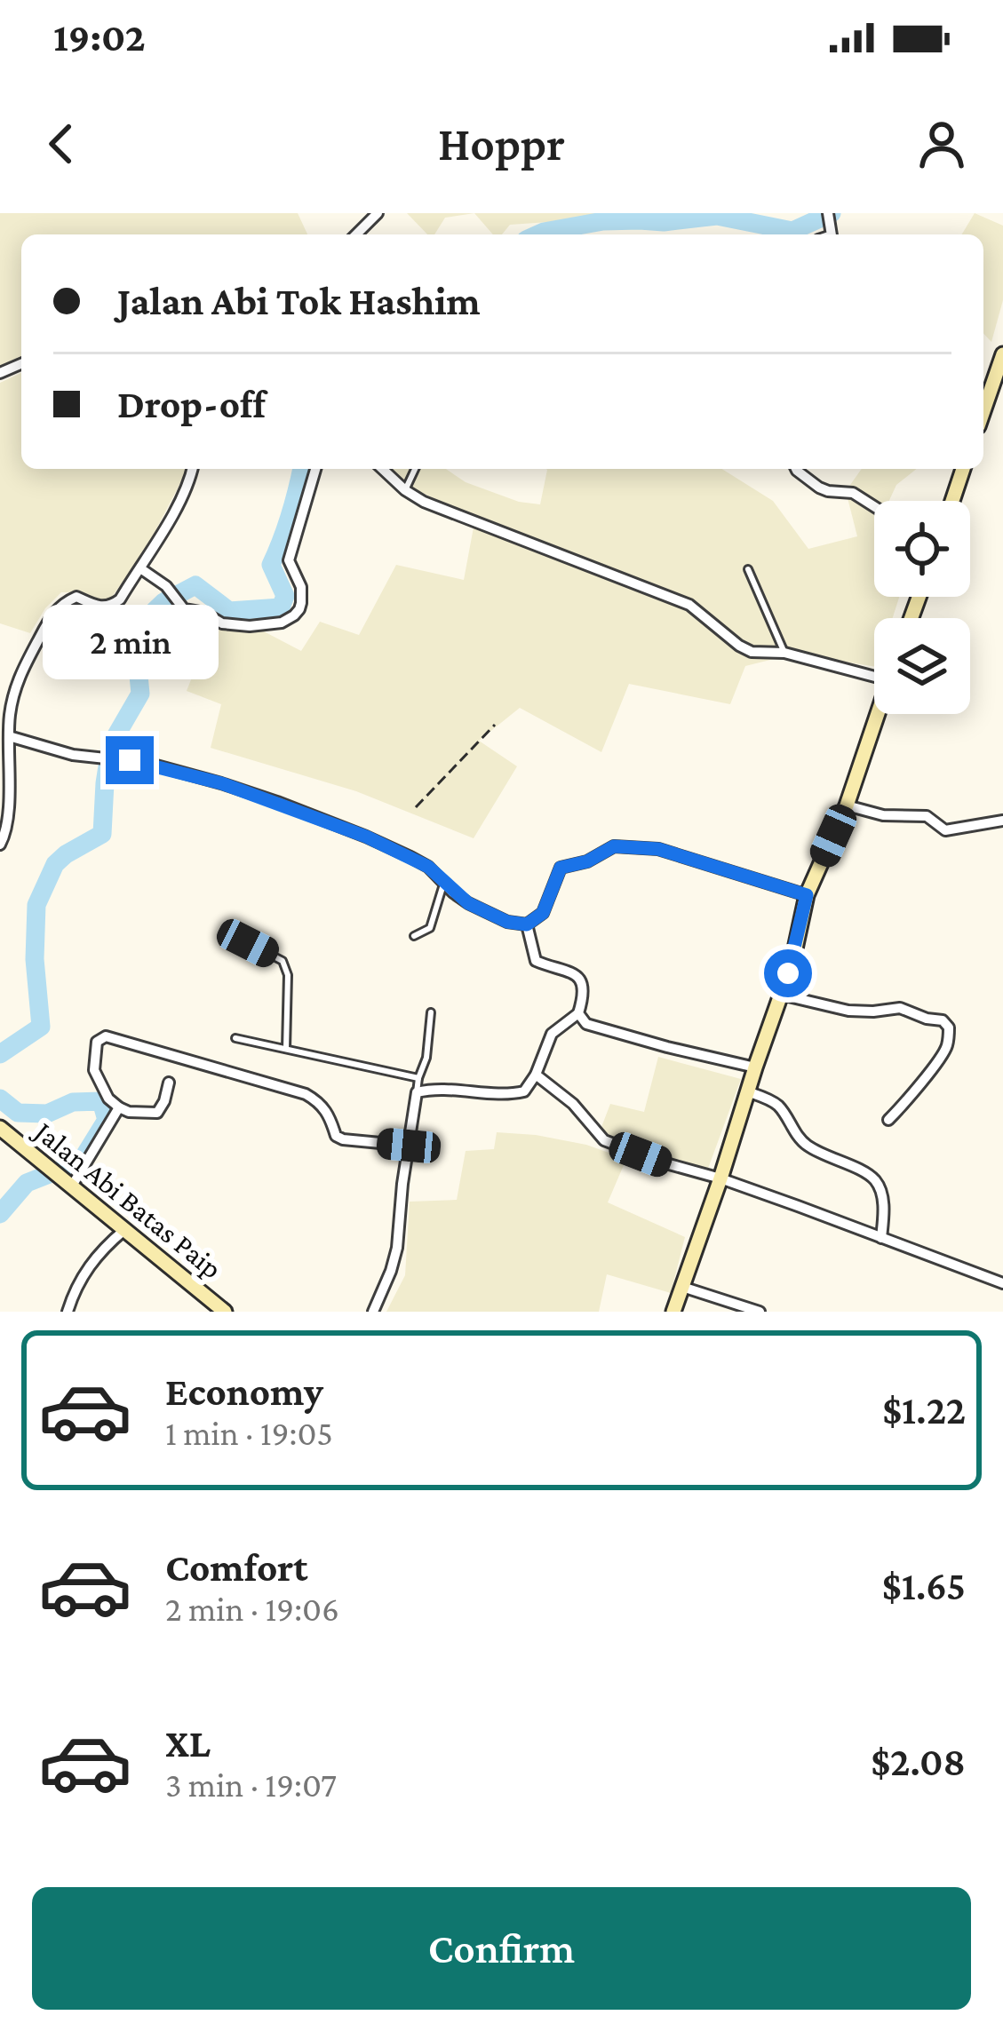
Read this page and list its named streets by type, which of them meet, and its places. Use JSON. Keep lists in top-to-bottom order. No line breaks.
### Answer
{"streets":{"main road":["Jalan Abi Batas Paip"]},"page":{"status":"19:02","header":"Hoppr","banner":["Jalan Abi Tok Hashim","Drop-off"],"bubble":"2 min","list":[{"name":"Economy","note":"1 min · 19:05","value":"$1.22"},{"name":"Comfort","note":"2 min · 19:06","value":"$1.65"},{"name":"XL","note":"3 min · 19:07","value":"$2.08"}],"buttons":"Confirm"}}
